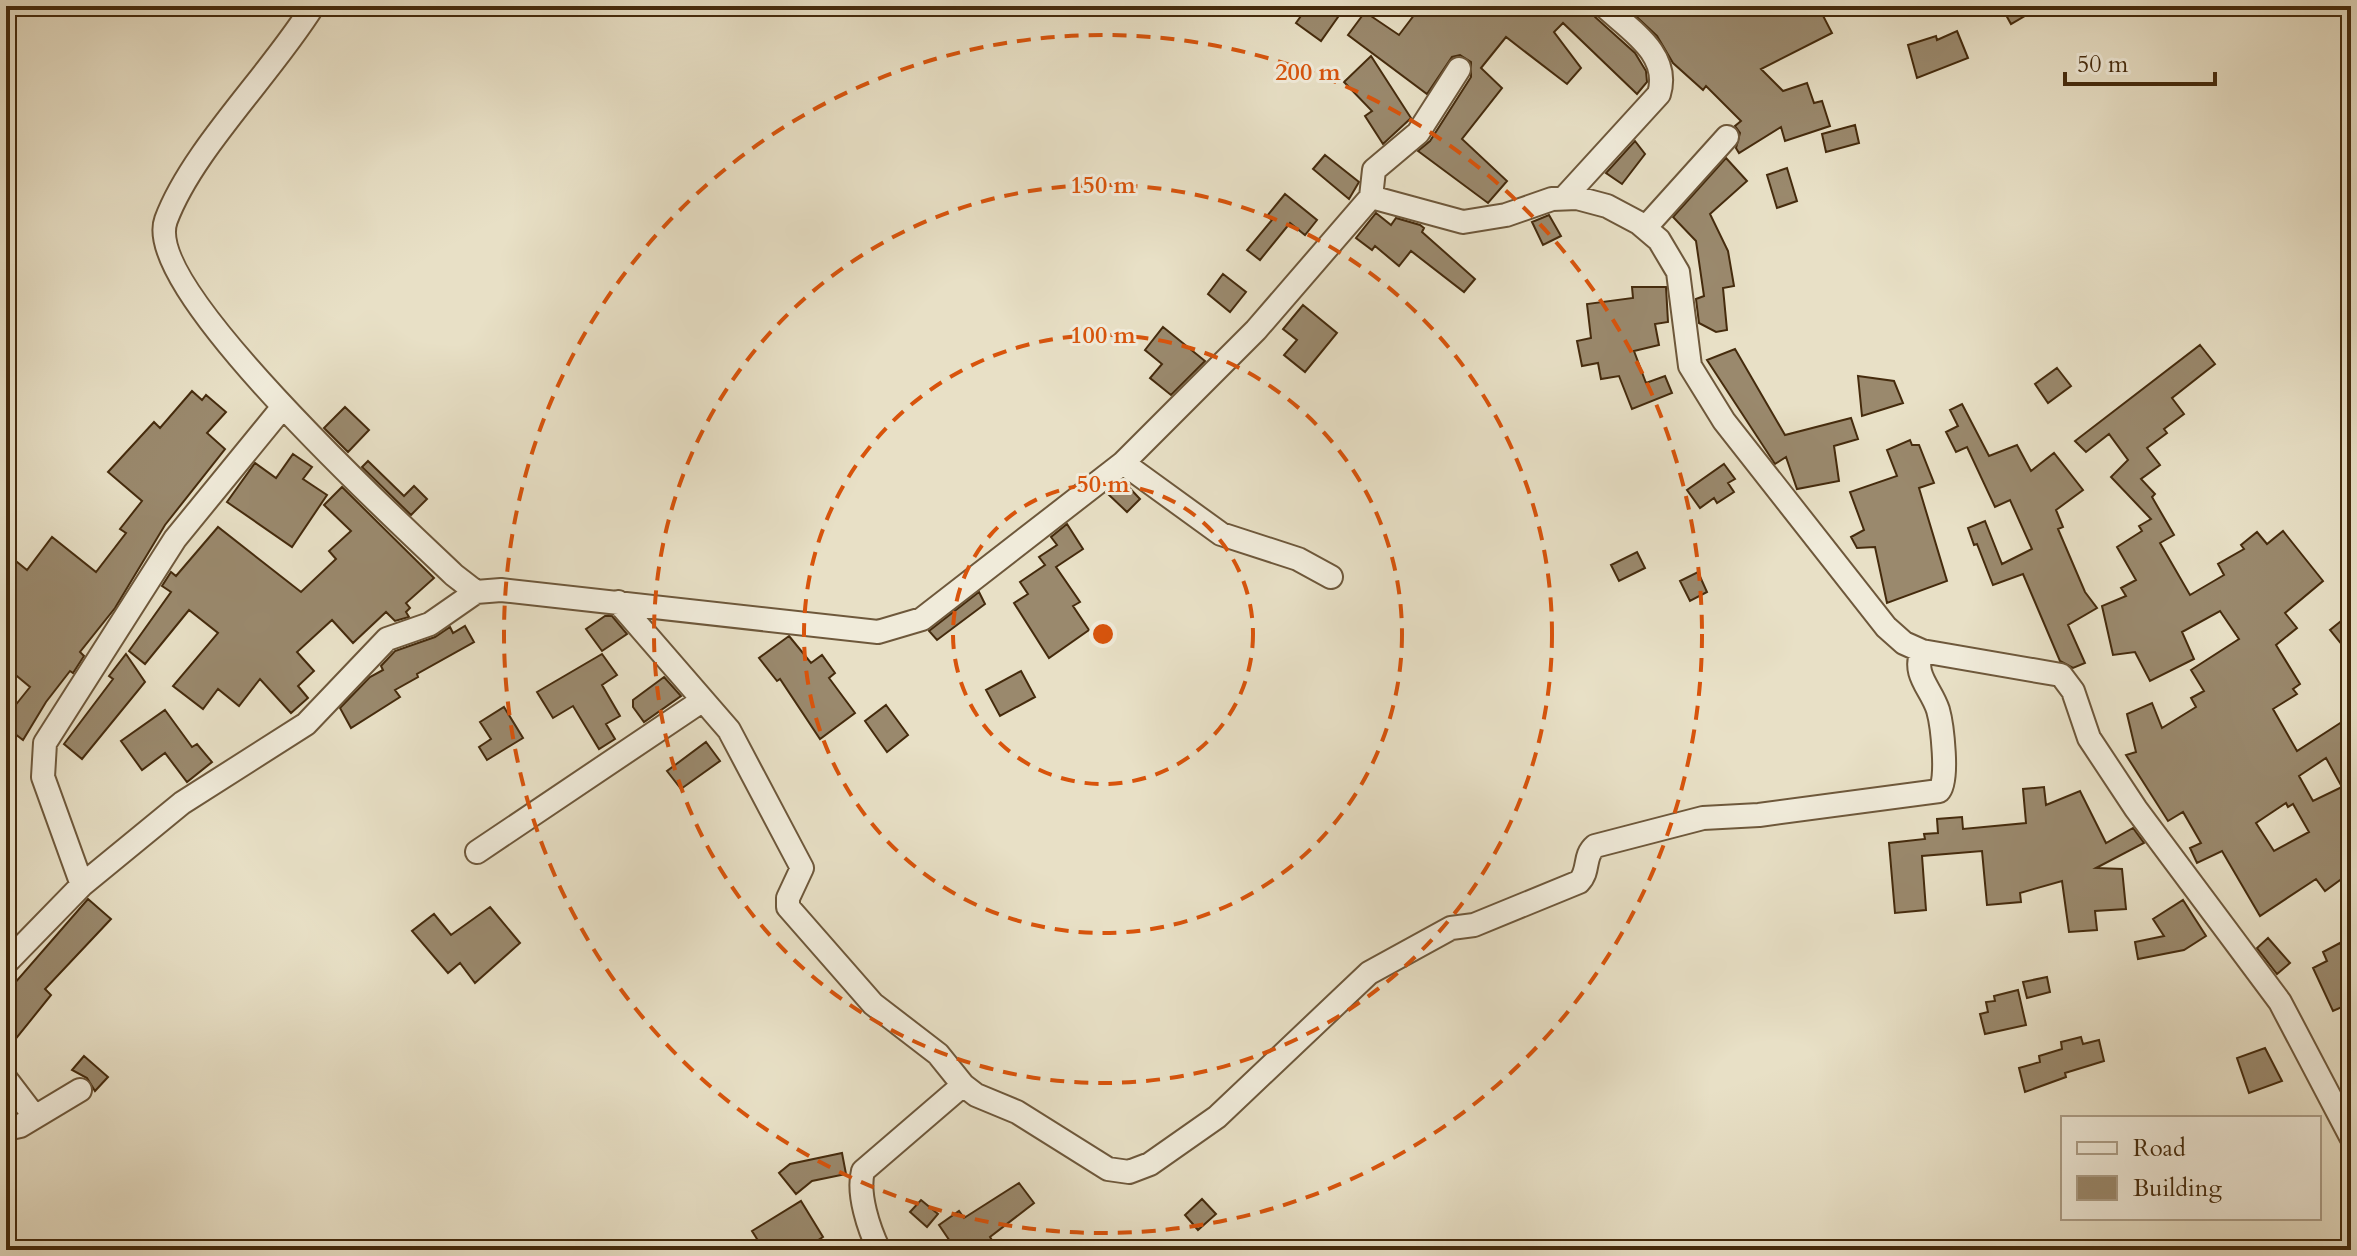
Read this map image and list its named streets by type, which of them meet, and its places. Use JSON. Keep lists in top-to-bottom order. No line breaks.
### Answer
{"legend":["Road","Building"],"scale_bar":"50 m","rings":["200 m","150 m","100 m","50 m"]}
